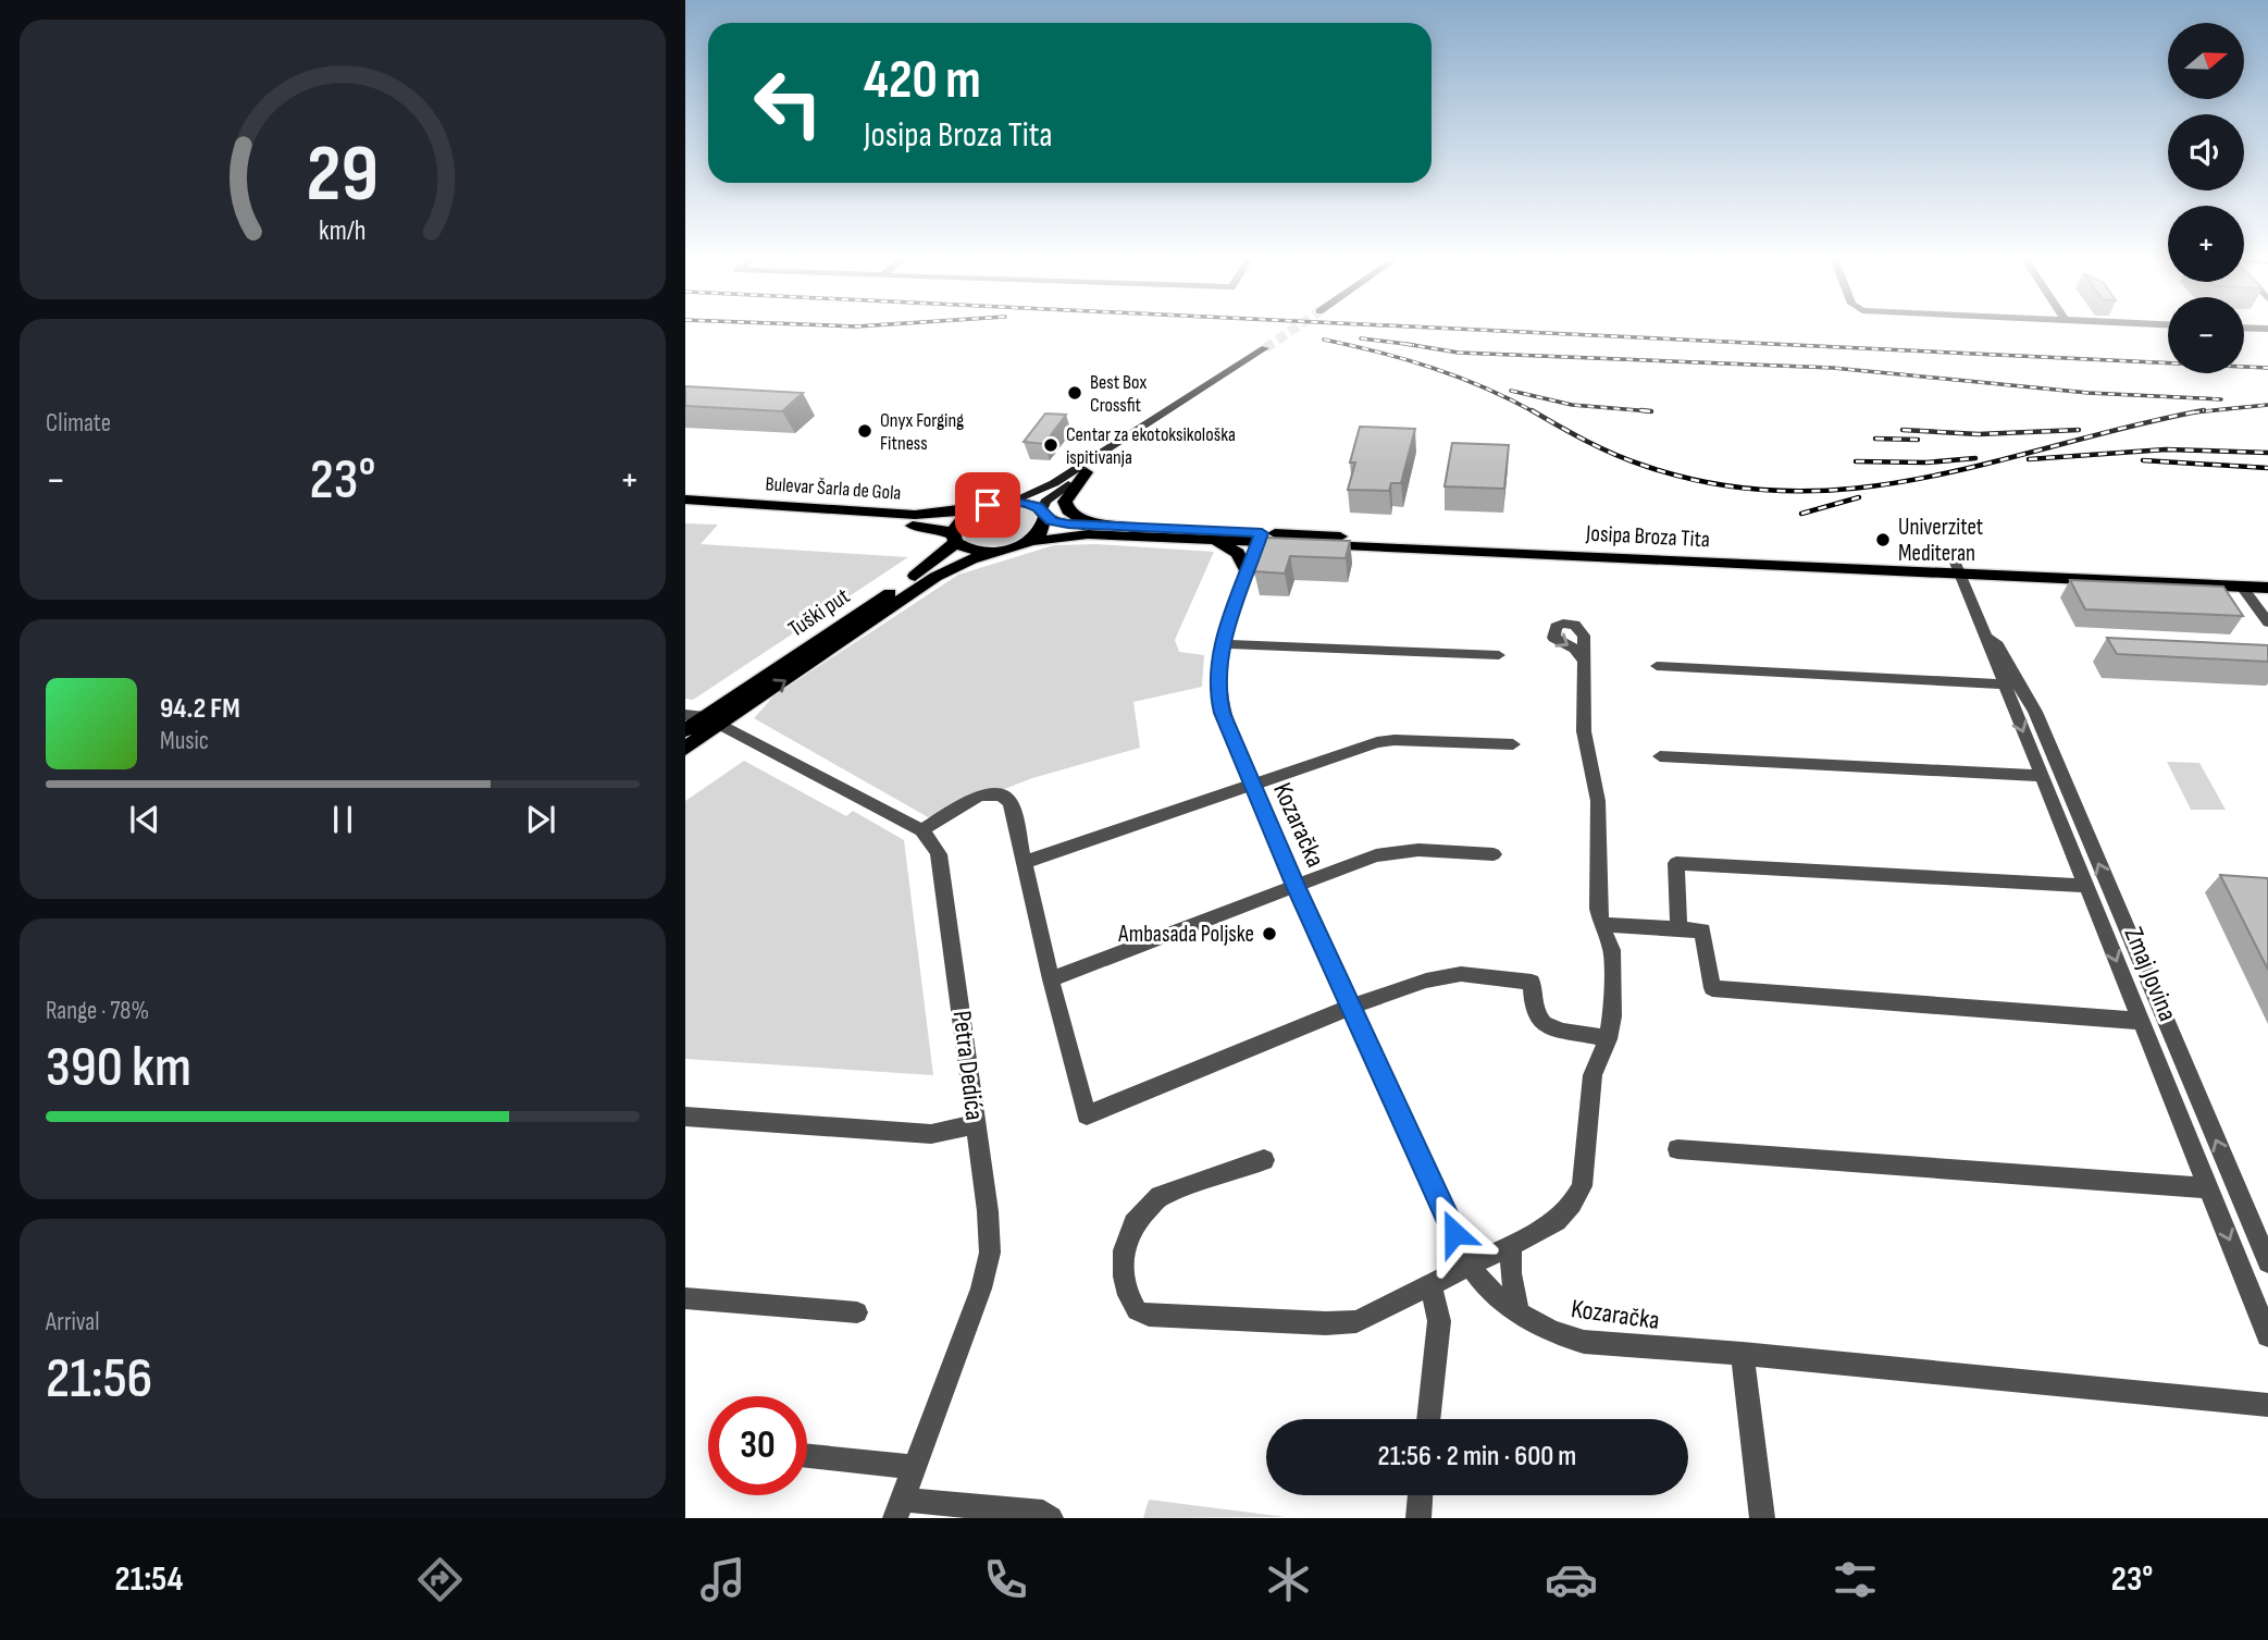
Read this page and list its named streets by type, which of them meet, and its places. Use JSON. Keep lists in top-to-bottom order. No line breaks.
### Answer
{"streets":{"main road":["Bulevar Šarla de Gola","Josipa Broza Tita","Tuški put"],"street":["Kozaračka","Zmaj Jovina","Petra Dedića"]},"crossings":[["Bulevar Šarla de Gola","Josipa Broza Tita"],["Bulevar Šarla de Gola","Tuški put"],["Josipa Broza Tita","Tuški put"],["Josipa Broza Tita","Kozaračka"],["Josipa Broza Tita","Zmaj Jovina"]],"places":["Best Box Crossfit","Onyx Forging Fitness","Centar za ekotoksikološka ispitivanja","Univerzitet Mediteran","Ambasada Poljske"],"north":"right","page":{"map_buttons":["+","−"],"turn":["420 m","Josipa Broza Tita"],"tile":["Climate",["Range · 78%","390 km"],["Arrival","21:56"]],"heat":["−","23°","+"],"song":["94.2 FM","Music"],"limit":"30","trip":"21:56 · 2 min · 600 m","tabs":["21:54","23°"],"gauge":["29","km/h"]}}
